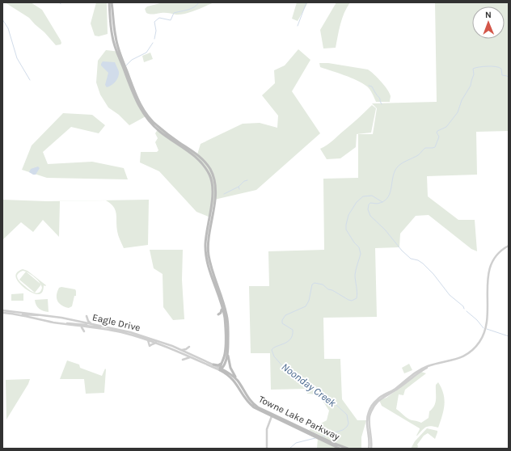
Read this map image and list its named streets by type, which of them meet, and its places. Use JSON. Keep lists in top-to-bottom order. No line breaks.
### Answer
{"streets":{"main road":["Towne Lake Parkway"],"street":["Eagle Drive"]},"crossings":[["Eagle Drive","Towne Lake Parkway"]],"water":["Noonday Creek"],"north":"top"}
